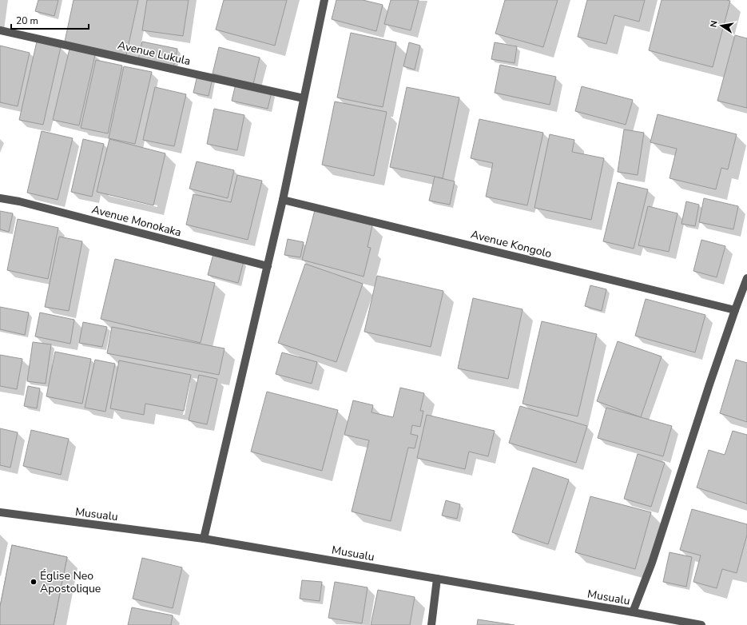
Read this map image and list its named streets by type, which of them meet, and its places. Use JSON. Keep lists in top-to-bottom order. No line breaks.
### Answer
{"streets":{"street":["Avenue Lukula","Avenue Monokaka","Avenue Kongolo","Musualu"]},"places":["Église Neo Apostolique"],"scale_bar":"20 m","north":"left"}
